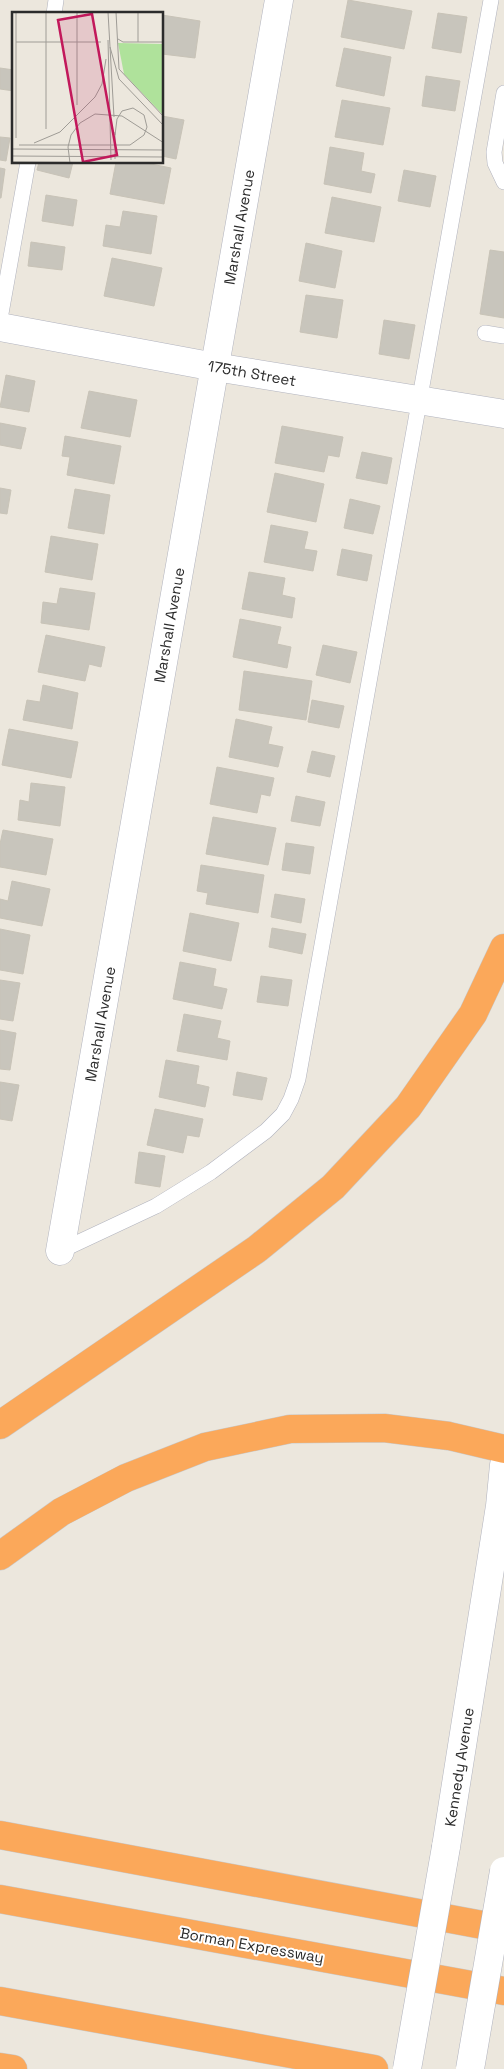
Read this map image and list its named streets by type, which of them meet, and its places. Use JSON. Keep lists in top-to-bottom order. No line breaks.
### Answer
{"streets":{"highway":["Borman Expressway"],"street":["Marshall Avenue","175th Street","Kennedy Avenue"]},"crossings":[["Marshall Avenue","175th Street"]]}
